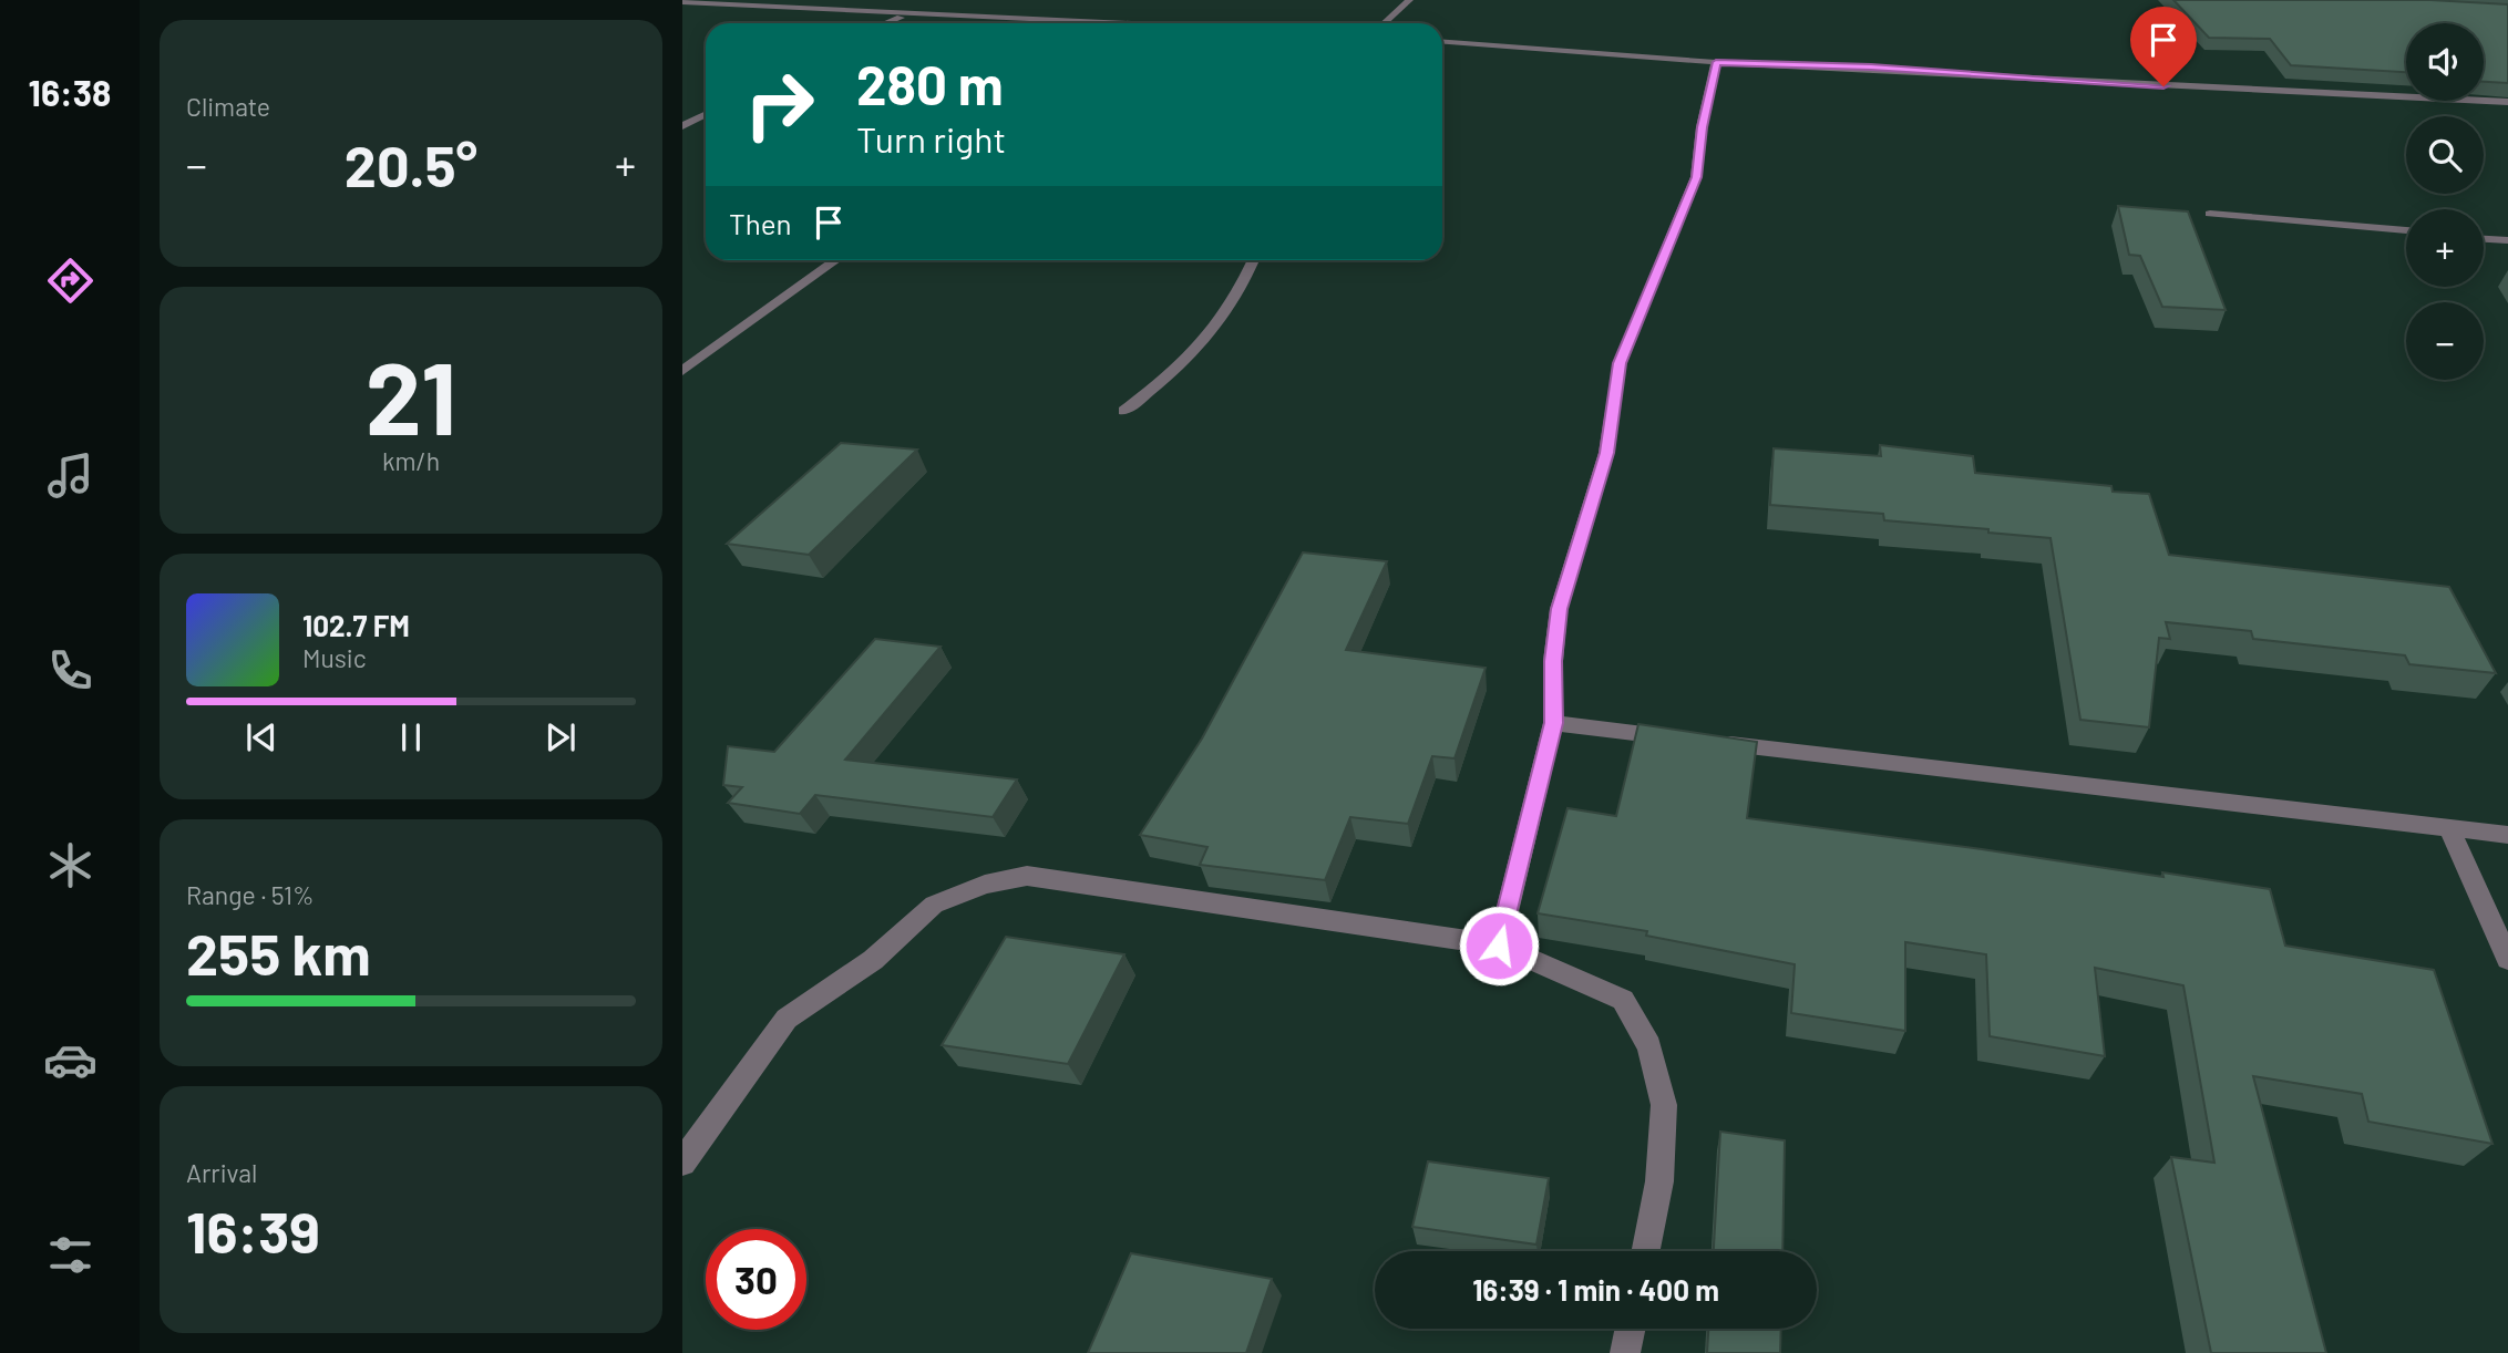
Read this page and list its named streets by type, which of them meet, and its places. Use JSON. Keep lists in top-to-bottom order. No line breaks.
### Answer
{"page":{"tabs":"16:38","tile":["Climate",["21","km/h"],["Range · 51%","255 km"],["Arrival","16:39"]],"map_buttons":["+","−"],"turn":["280 m","Turn right"],"heat":["−","20.5°","+"],"then":"Then","song":["102.7 FM","Music"],"limit":"30","trip":"16:39 · 1 min · 400 m"}}
